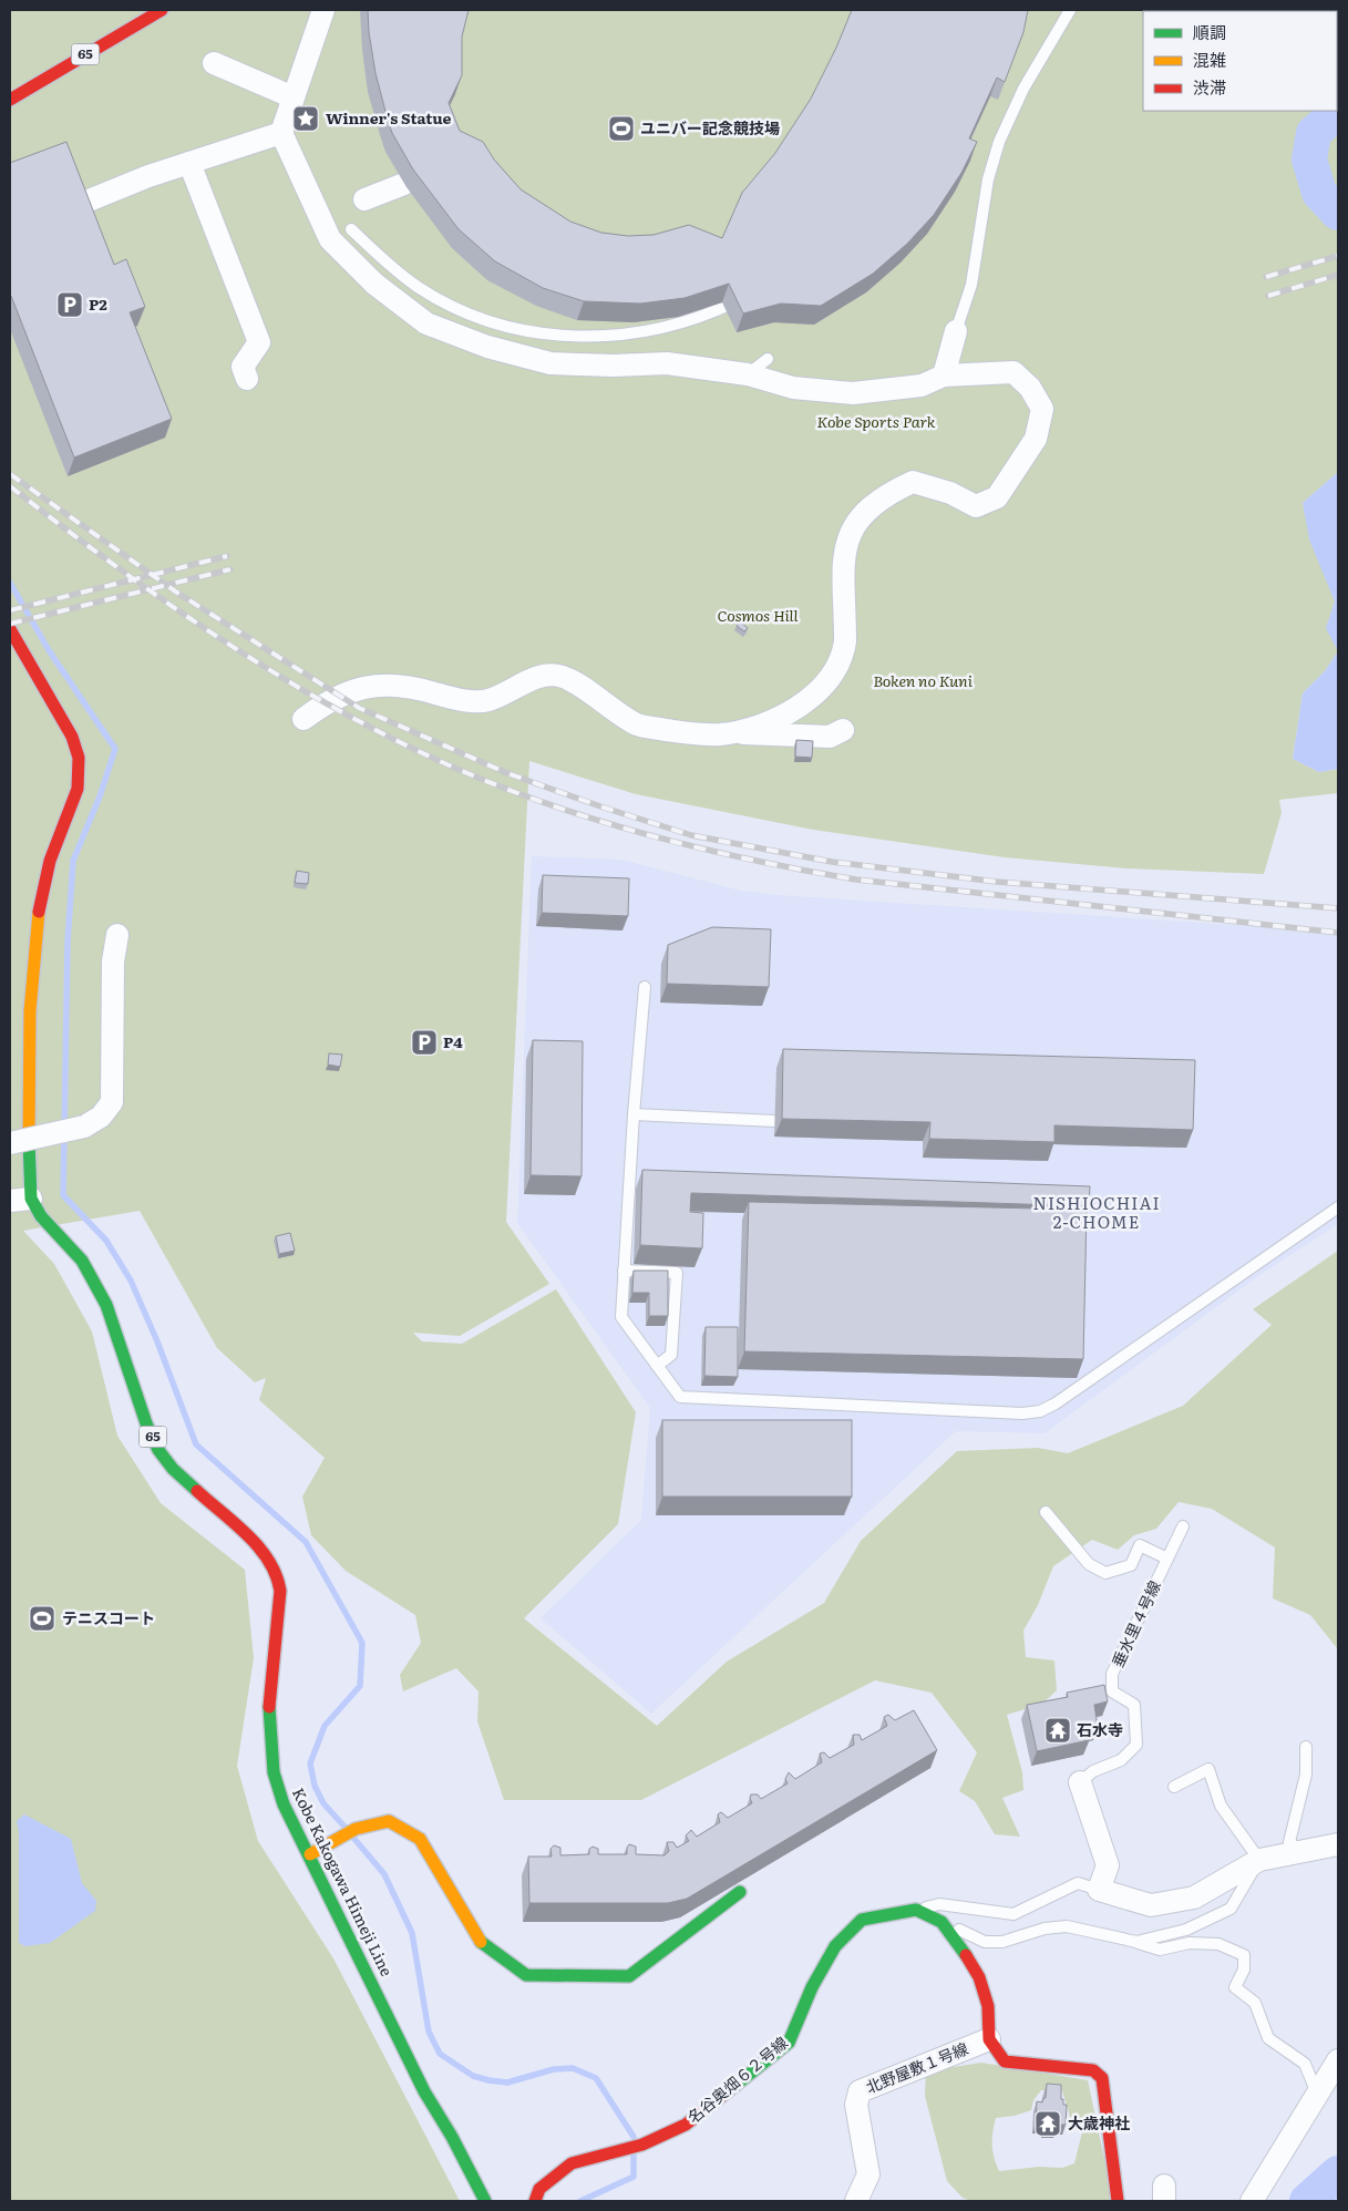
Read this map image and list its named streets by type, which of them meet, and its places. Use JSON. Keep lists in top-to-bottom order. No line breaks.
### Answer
{"streets":{"main road":["65","Kobe Kakogawa Himeji Line","名谷奥畑６２号線"],"street":["北野屋敷１号線"],"lane":["垂水里４号線"]},"districts":["NISHIOCHIAI 2-CHOME"],"parks":["Kobe Sports Park","Cosmos Hill","Boken no Kuni"],"places":{"place":["Winner's Statue"],"sports":["ユニバー記念競技場","テニスコート"],"parking":["P2","P4"],"temple":["石水寺","大歳神社"]},"legend":["順調","混雑","渋滞"]}
